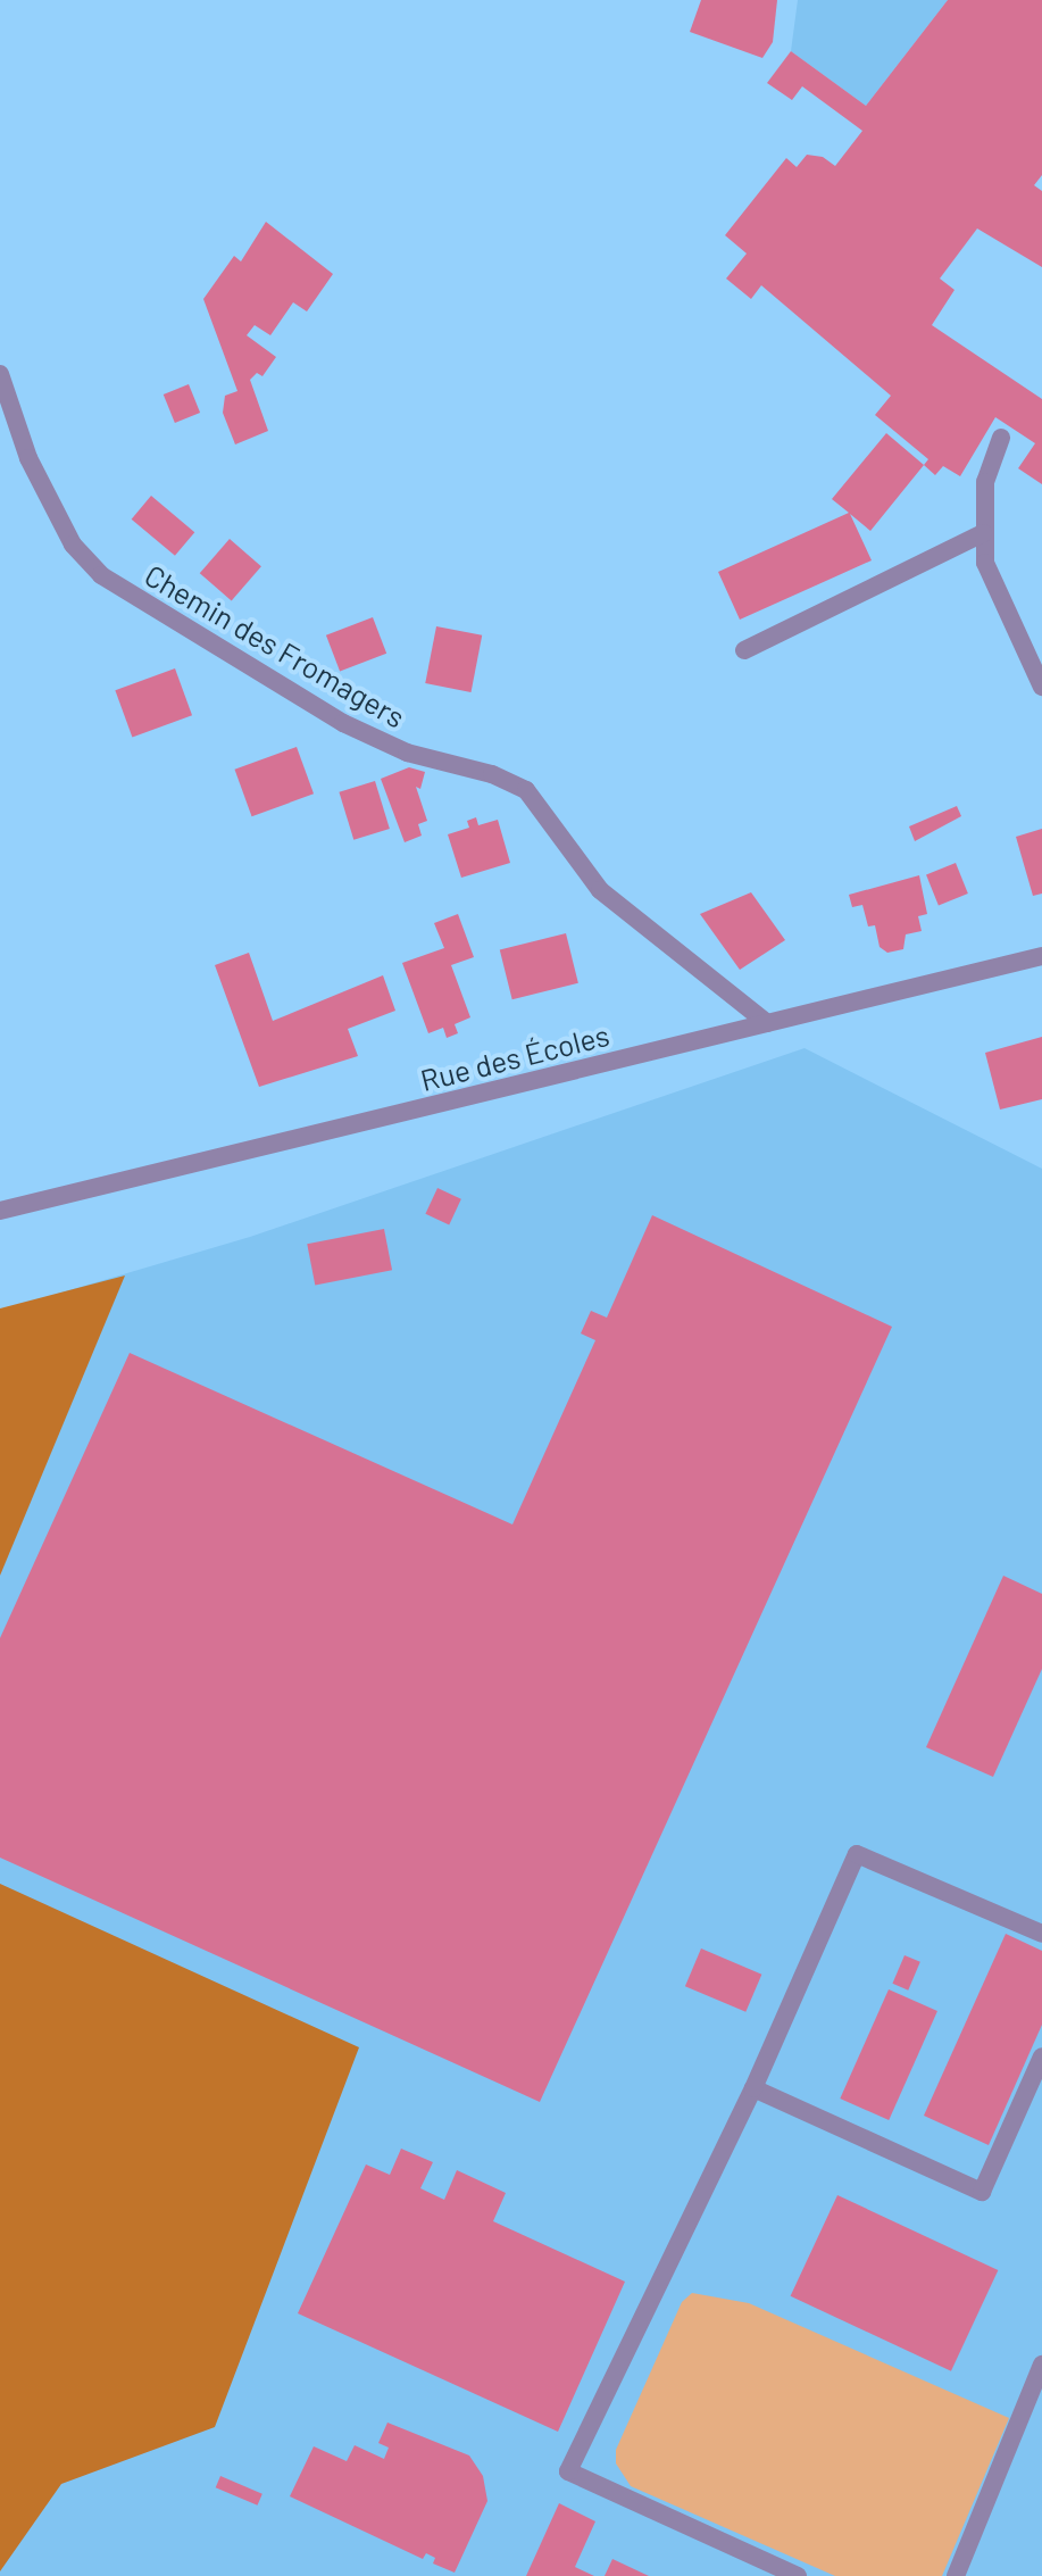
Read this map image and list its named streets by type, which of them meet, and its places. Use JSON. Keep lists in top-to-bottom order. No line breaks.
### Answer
{"streets":{"street":["Chemin des Fromagers","Rue des Écoles"]},"crossings":[["Chemin des Fromagers","Rue des Écoles"]]}
